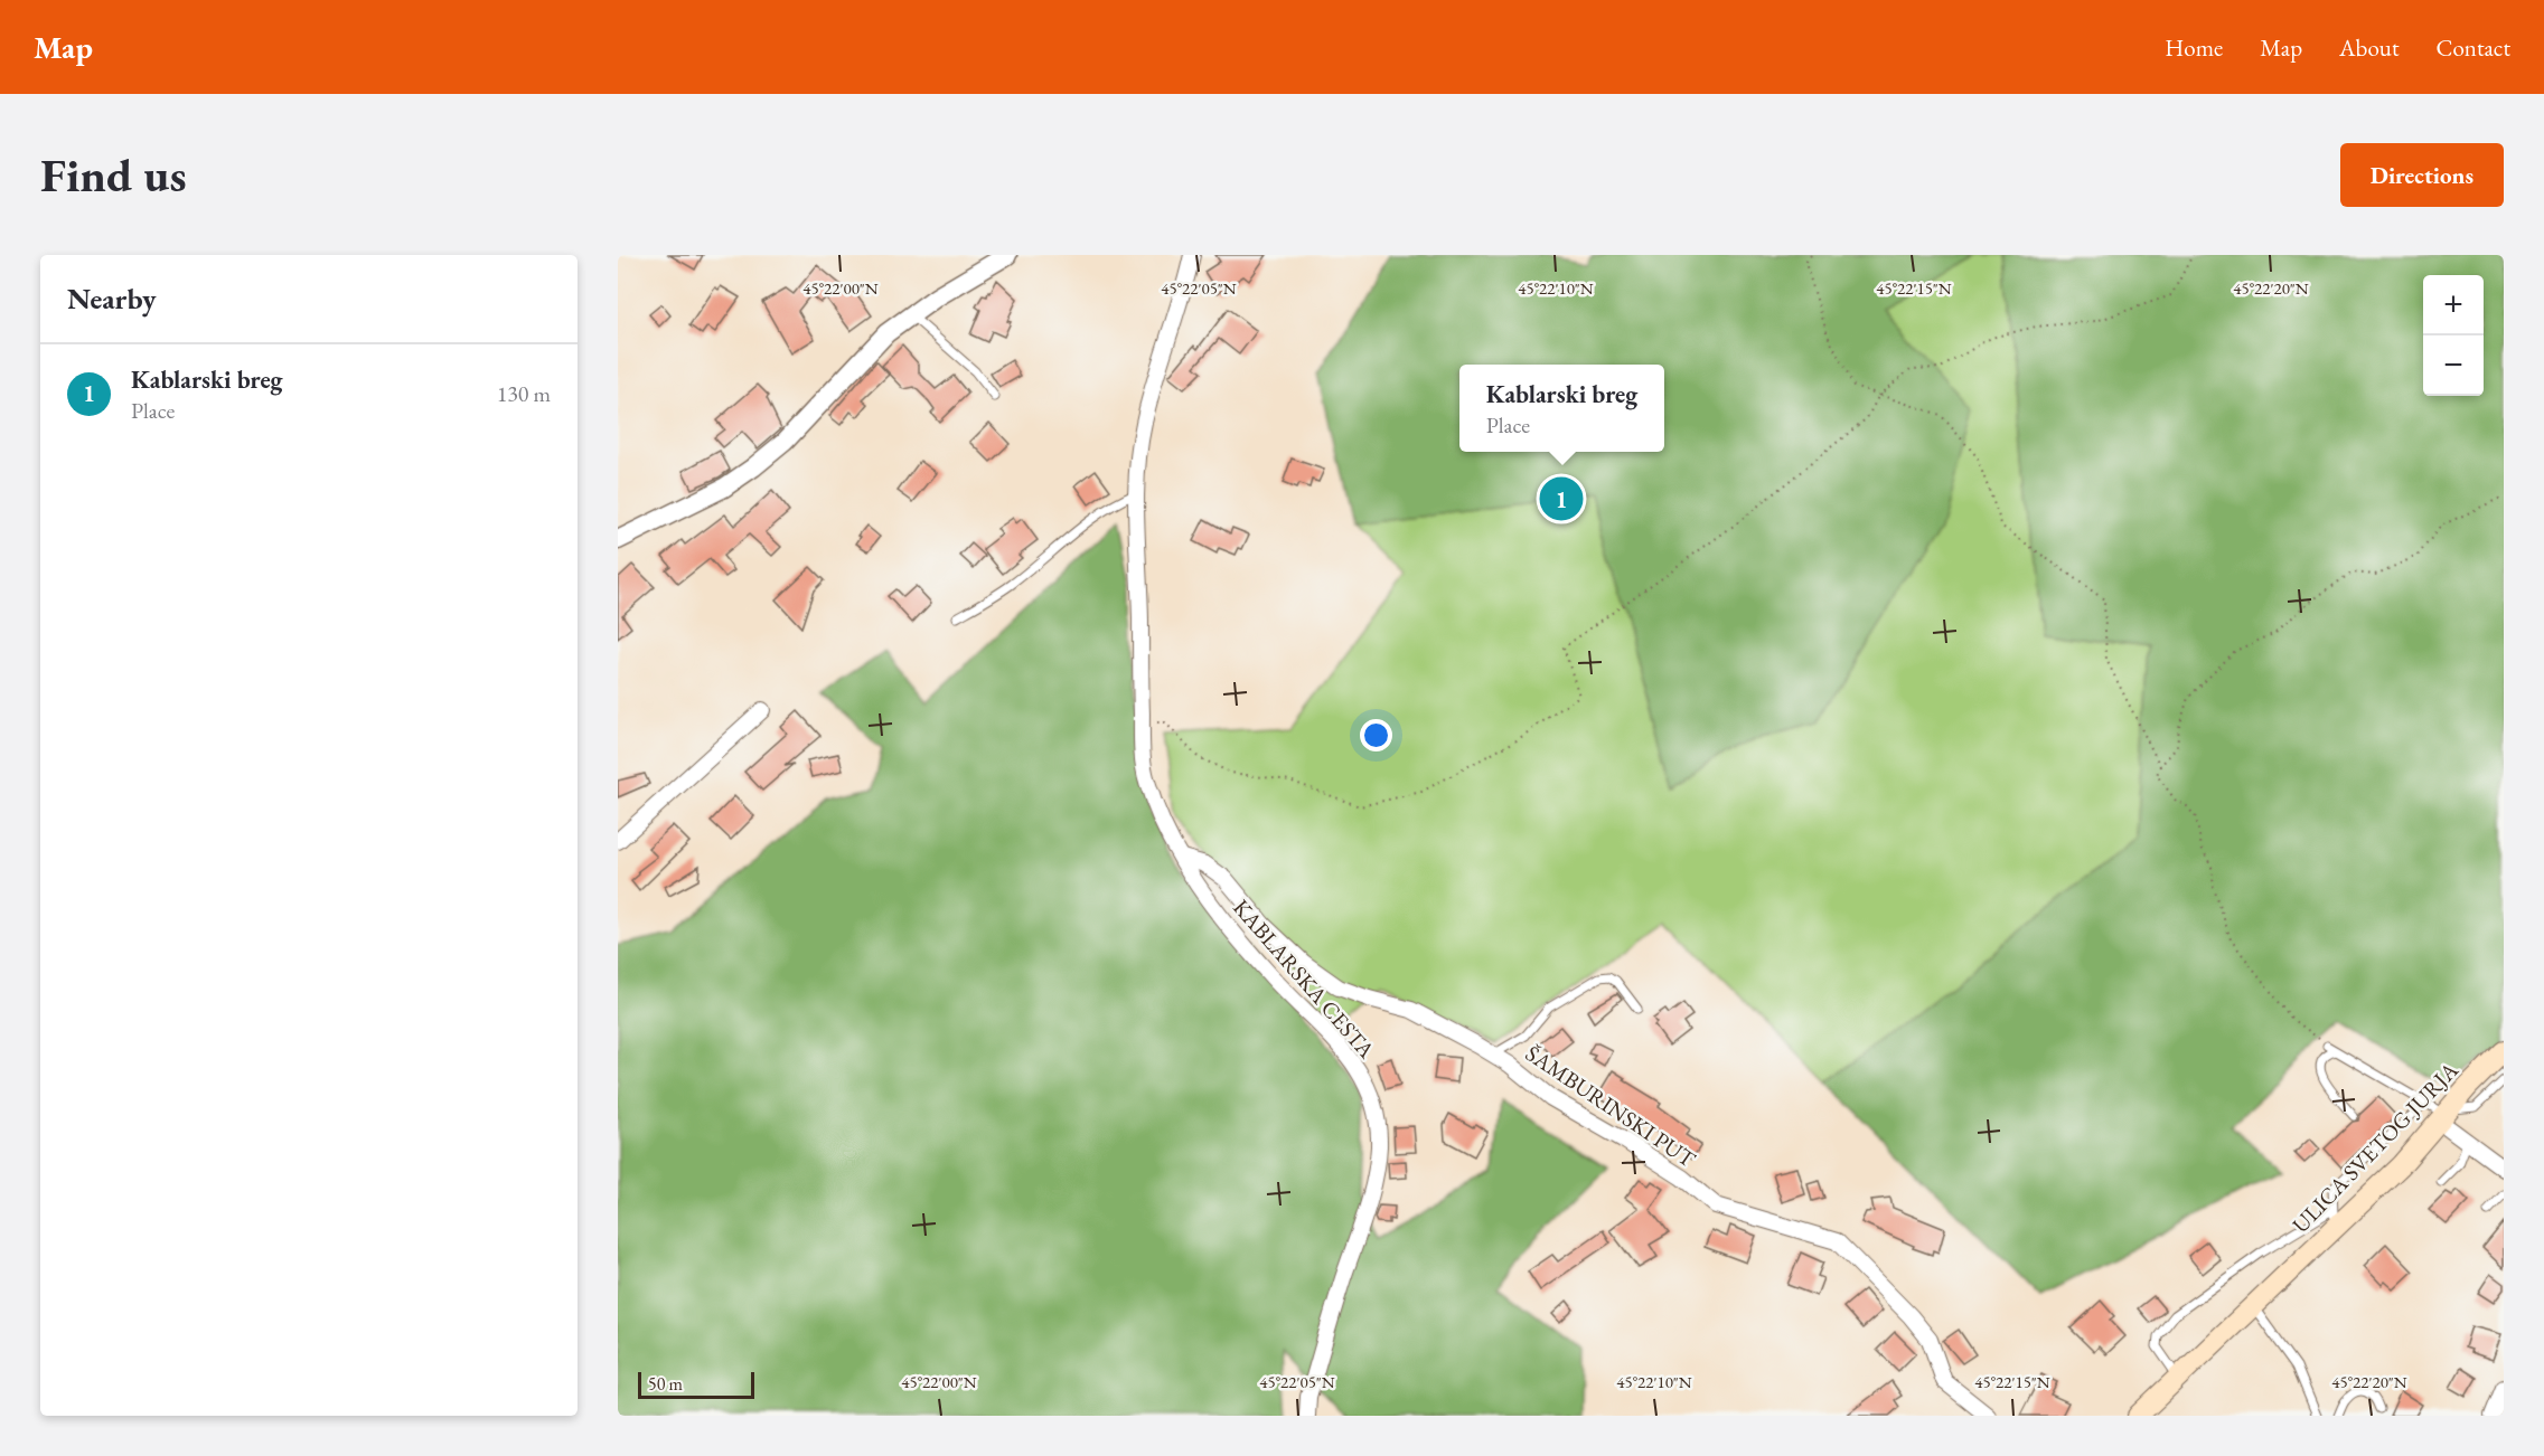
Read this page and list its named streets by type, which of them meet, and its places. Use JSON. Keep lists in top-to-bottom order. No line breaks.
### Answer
{"streets":{"main road":["ULICA SVETOG JURJA"],"street":["KABLARSKA CESTA","ŠAMBURINSKI PUT"]},"crossings":[["KABLARSKA CESTA","ŠAMBURINSKI PUT"]],"scale_bar":"50 m","page":{"header":"Map","nav":["Home","Map","About","Contact"],"buttons":"Directions","title":"Find us","heading":"Nearby","map_buttons":["+","−"],"list":[{"mark":"1","name":"Kablarski breg","note":"Place","value":"130 m"}],"popup":["Kablarski breg","Place"],"pins":"1","scale":"50 m"},"coordinates":["45°22'00\"N","45°22'05\"N","45°22'10\"N","45°22'15\"N","45°22'20\"N"]}
